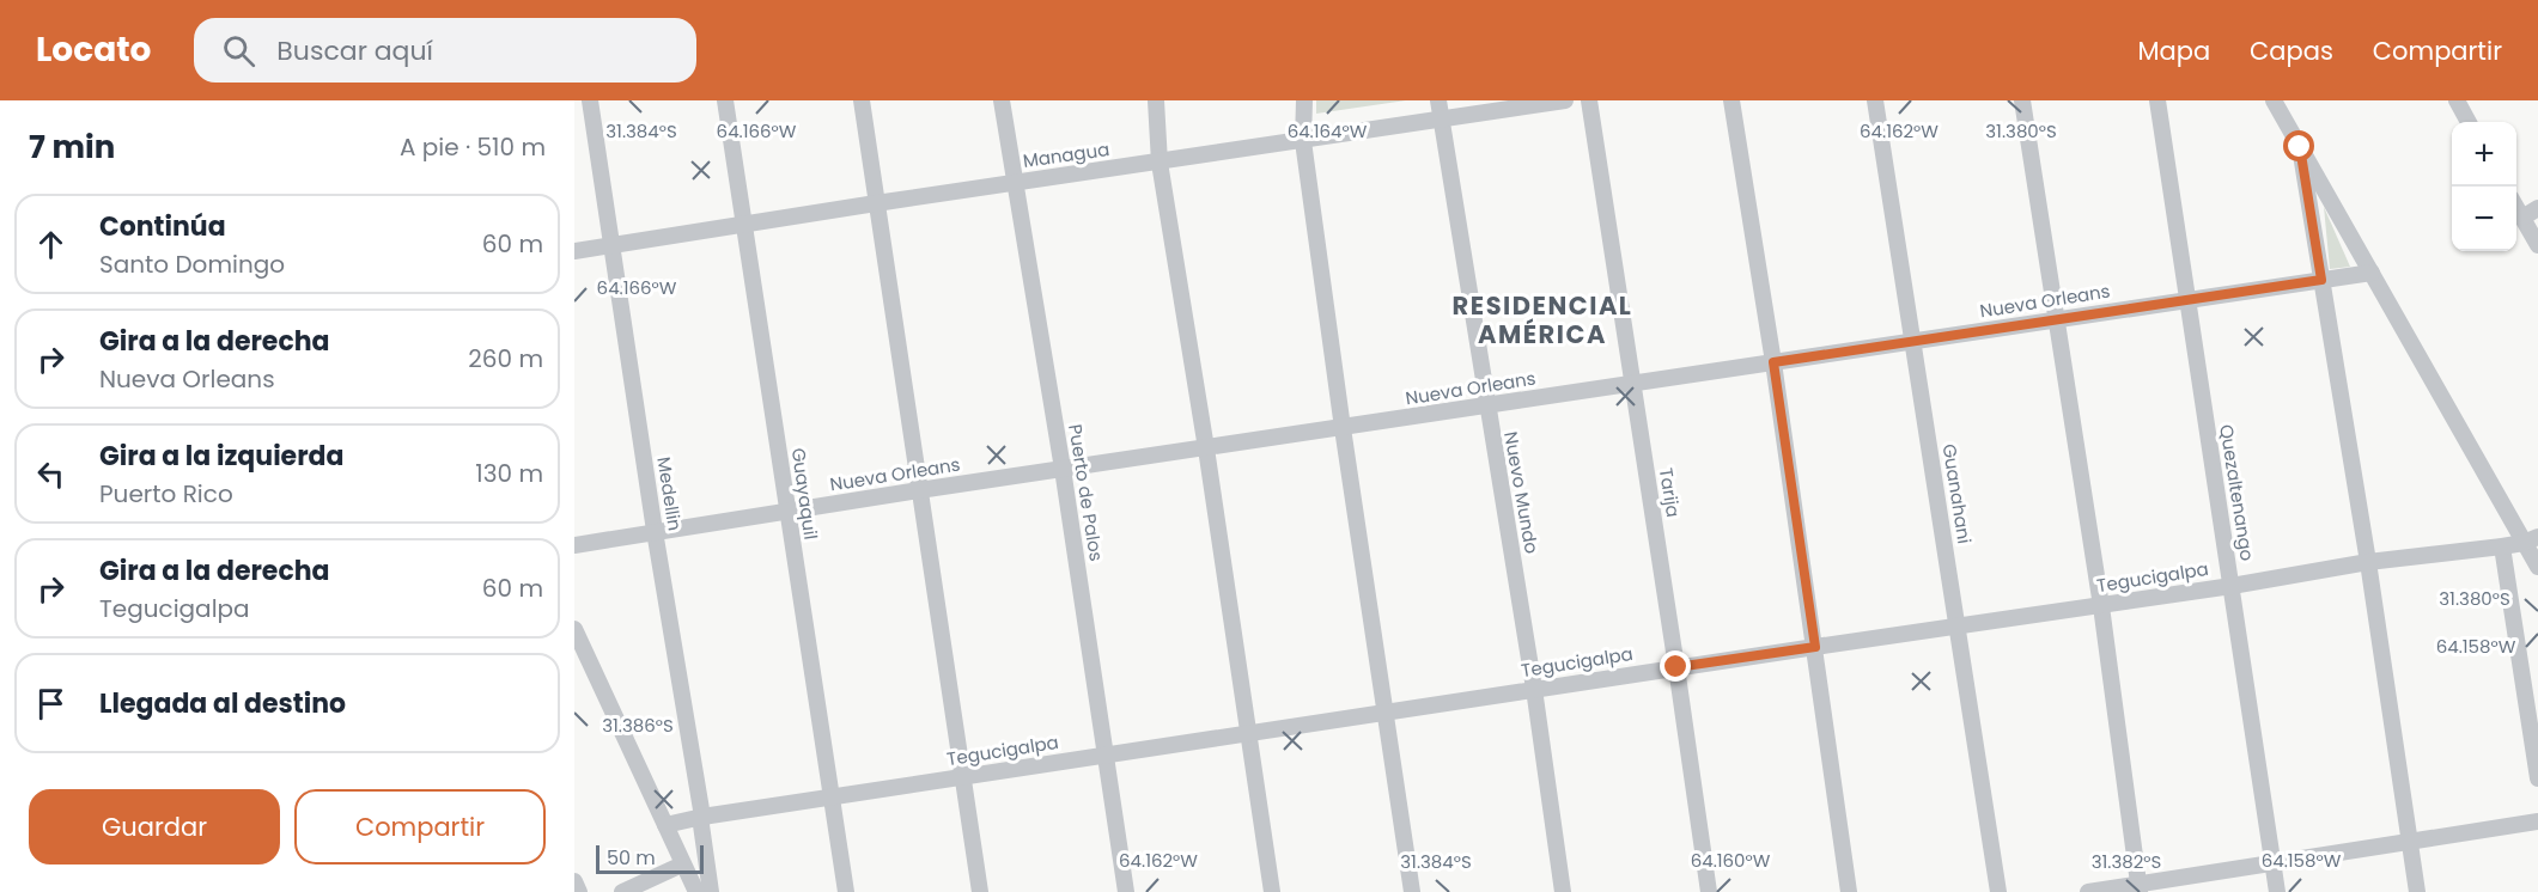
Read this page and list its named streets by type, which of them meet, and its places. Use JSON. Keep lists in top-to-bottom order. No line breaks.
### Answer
{"streets":{"street":["Managua","Nueva Orleans","Puerto de Palos","Nuevo Mundo","Tarija","Quezaltenango","Medellin","Guayaquil","Guanahani","Tegucigalpa"]},"crossings":[["Managua","Puerto de Palos"],["Managua","Nuevo Mundo"],["Managua","Medellin"],["Managua","Guayaquil"],["Nueva Orleans","Puerto de Palos"],["Nueva Orleans","Nuevo Mundo"],["Nueva Orleans","Tarija"],["Nueva Orleans","Quezaltenango"],["Nueva Orleans","Medellin"],["Nueva Orleans","Guayaquil"],["Nueva Orleans","Guanahani"],["Puerto de Palos","Tegucigalpa"],["Nuevo Mundo","Tegucigalpa"],["Tarija","Tegucigalpa"],["Quezaltenango","Tegucigalpa"],["Medellin","Tegucigalpa"],["Guayaquil","Tegucigalpa"],["Guanahani","Tegucigalpa"]],"districts":["RESIDENCIAL AMÉRICA"],"scale_bar":"50 m","page":{"header":"Locato","search":"Buscar aquí","nav":["Mapa","Capas","Compartir"],"heading":["7 min","A pie · 510 m"],"map_buttons":["+","−"],"list":[["Continúa","Santo Domingo","60 m"],["Gira a la derecha","Nueva Orleans","260 m"],["Gira a la izquierda","Puerto Rico","130 m"],["Gira a la derecha","Tegucigalpa","60 m"],"Llegada al destino"],"buttons":["Guardar","Compartir"],"scale":"50 m"},"coordinates":["31.384°S","31.380°S","64.166°W","64.164°W","64.162°W","64.158°W","31.386°S","64.160°W","31.382°S"]}
